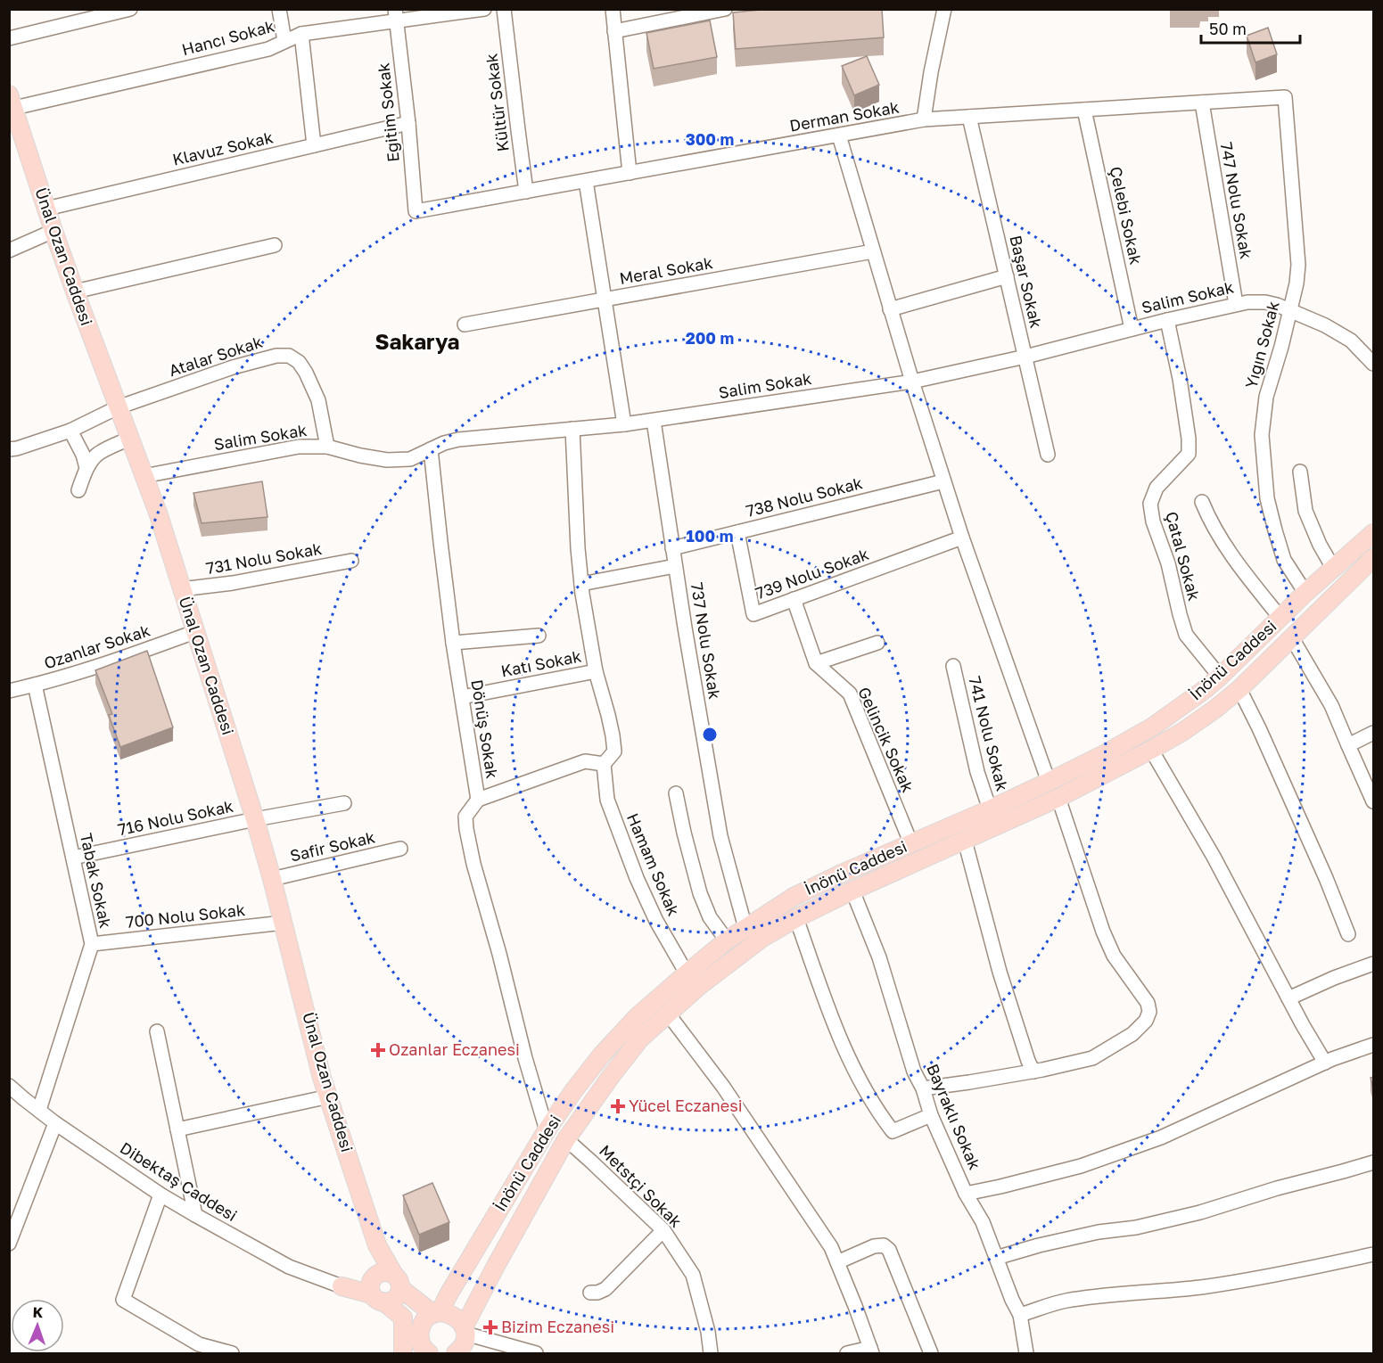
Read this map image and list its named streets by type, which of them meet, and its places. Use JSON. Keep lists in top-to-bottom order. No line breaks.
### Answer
{"streets":{"main road":["Ünal Ozan Caddesi","İnönü Caddesi"],"street":["Hancı Sokak","Kültür Sokak","Eğitim Sokak","Derman Sokak","Klavuz Sokak","747 Nolu Sokak","Çelebi Sokak","Meral Sokak","Başar Sokak","Salim Sokak","Yığın Sokak","Atalar Sokak","738 Nolu Sokak","Çatal Sokak","731 Nolu Sokak","739 Nolu Sokak","737 Nolu Sokak","Ozanlar Sokak","Katı Sokak","Dönüş Sokak","741 Nolu Sokak","Gelincik Sokak","716 Nolu Sokak","Safir Sokak","Hamam Sokak","Tabak Sokak","700 Nolu Sokak","Bayraklı Sokak","Dibektaş Caddesi","Metstçi Sokak"]},"crossings":[["Hancı Sokak","Eğitim Sokak"],["Hancı Sokak","Ünal Ozan Caddesi"],["Kültür Sokak","Derman Sokak"],["Eğitim Sokak","Derman Sokak"],["Eğitim Sokak","Klavuz Sokak"],["Derman Sokak","747 Nolu Sokak"],["Derman Sokak","Çelebi Sokak"],["Derman Sokak","Başar Sokak"],["Derman Sokak","Yığın Sokak"],["Klavuz Sokak","Ünal Ozan Caddesi"],["747 Nolu Sokak","Salim Sokak"],["Çelebi Sokak","Salim Sokak"],["Ünal Ozan Caddesi","Salim Sokak"],["Ünal Ozan Caddesi","Atalar Sokak"],["Ünal Ozan Caddesi","731 Nolu Sokak"],["Ünal Ozan Caddesi","Ozanlar Sokak"],["Ünal Ozan Caddesi","716 Nolu Sokak"],["Ünal Ozan Caddesi","Safir Sokak"],["Ünal Ozan Caddesi","700 Nolu Sokak"],["Başar Sokak","Salim Sokak"],["Salim Sokak","Yığın Sokak"],["Salim Sokak","Atalar Sokak"],["Salim Sokak","Çatal Sokak"],["Salim Sokak","737 Nolu Sokak"],["Salim Sokak","Dönüş Sokak"],["Yığın Sokak","İnönü Caddesi"],["738 Nolu Sokak","739 Nolu Sokak"],["738 Nolu Sokak","737 Nolu Sokak"],["Çatal Sokak","İnönü Caddesi"],["739 Nolu Sokak","Gelincik Sokak"],["737 Nolu Sokak","İnönü Caddesi"],["Ozanlar Sokak","Tabak Sokak"],["İnönü Caddesi","Dönüş Sokak"],["İnönü Caddesi","741 Nolu Sokak"],["İnönü Caddesi","Gelincik Sokak"],["İnönü Caddesi","Hamam Sokak"],["İnönü Caddesi","Bayraklı Sokak"],["İnönü Caddesi","Metstçi Sokak"],["Katı Sokak","Dönüş Sokak"],["716 Nolu Sokak","Tabak Sokak"],["Tabak Sokak","700 Nolu Sokak"],["Tabak Sokak","Dibektaş Caddesi"]],"districts":["Sakarya"],"places":{"health":["Ozanlar Eczanesi","Yücel Eczanesi","Bizim Eczanesi"]},"scale_bar":"50 m","north":"top","rings":["300 m","200 m","100 m"]}
